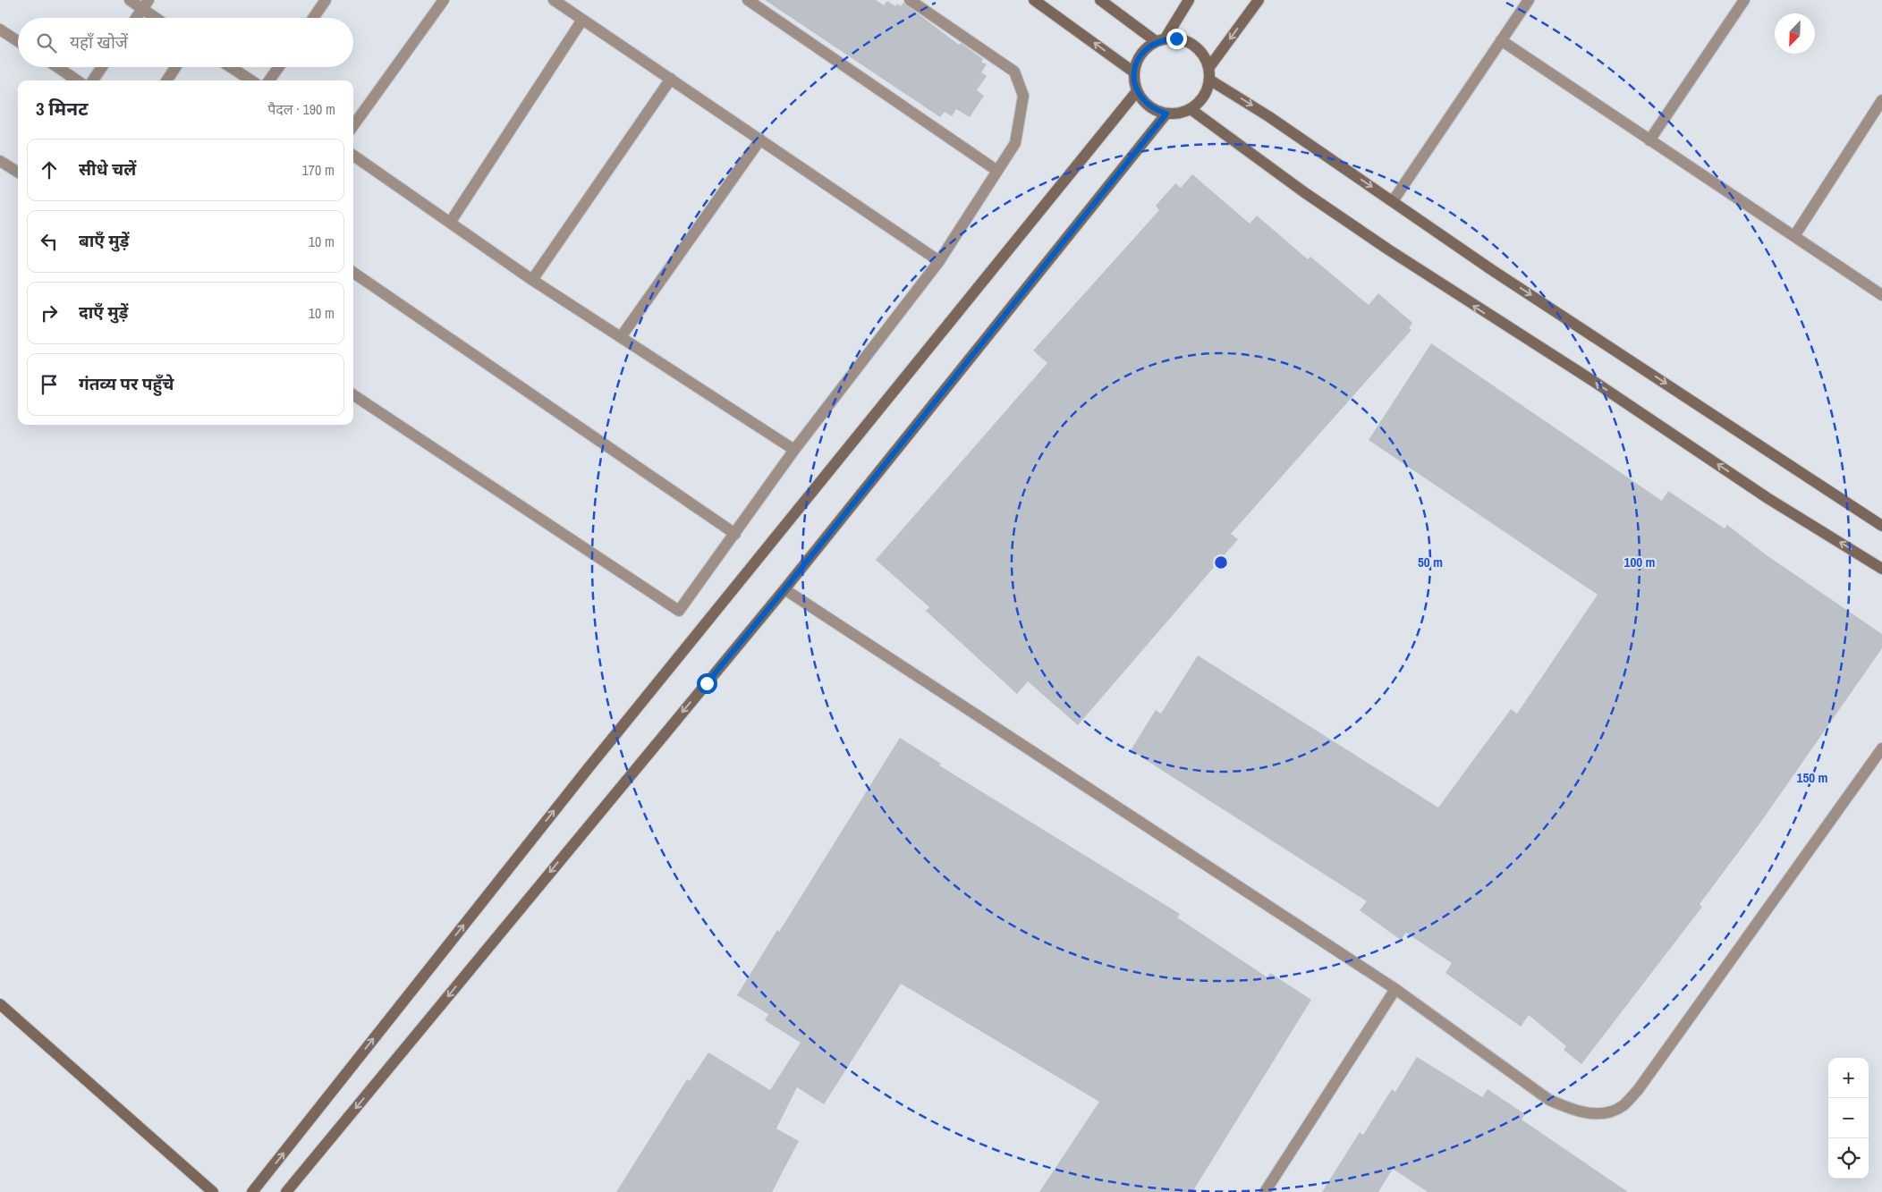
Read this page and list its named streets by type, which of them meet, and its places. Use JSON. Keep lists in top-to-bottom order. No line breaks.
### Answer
{"north":"bottom left","page":{"search":"यहाँ खोजें","heading":["3 मिनट","पैदल · 190 m"],"list":[["सीधे चलें","170 m"],["बाएँ मुड़ें","10 m"],["दाएँ मुड़ें","10 m"],"गंतव्य पर पहुँचे"],"map_buttons":["+","−"]},"rings":["50 m","100 m","150 m"]}
